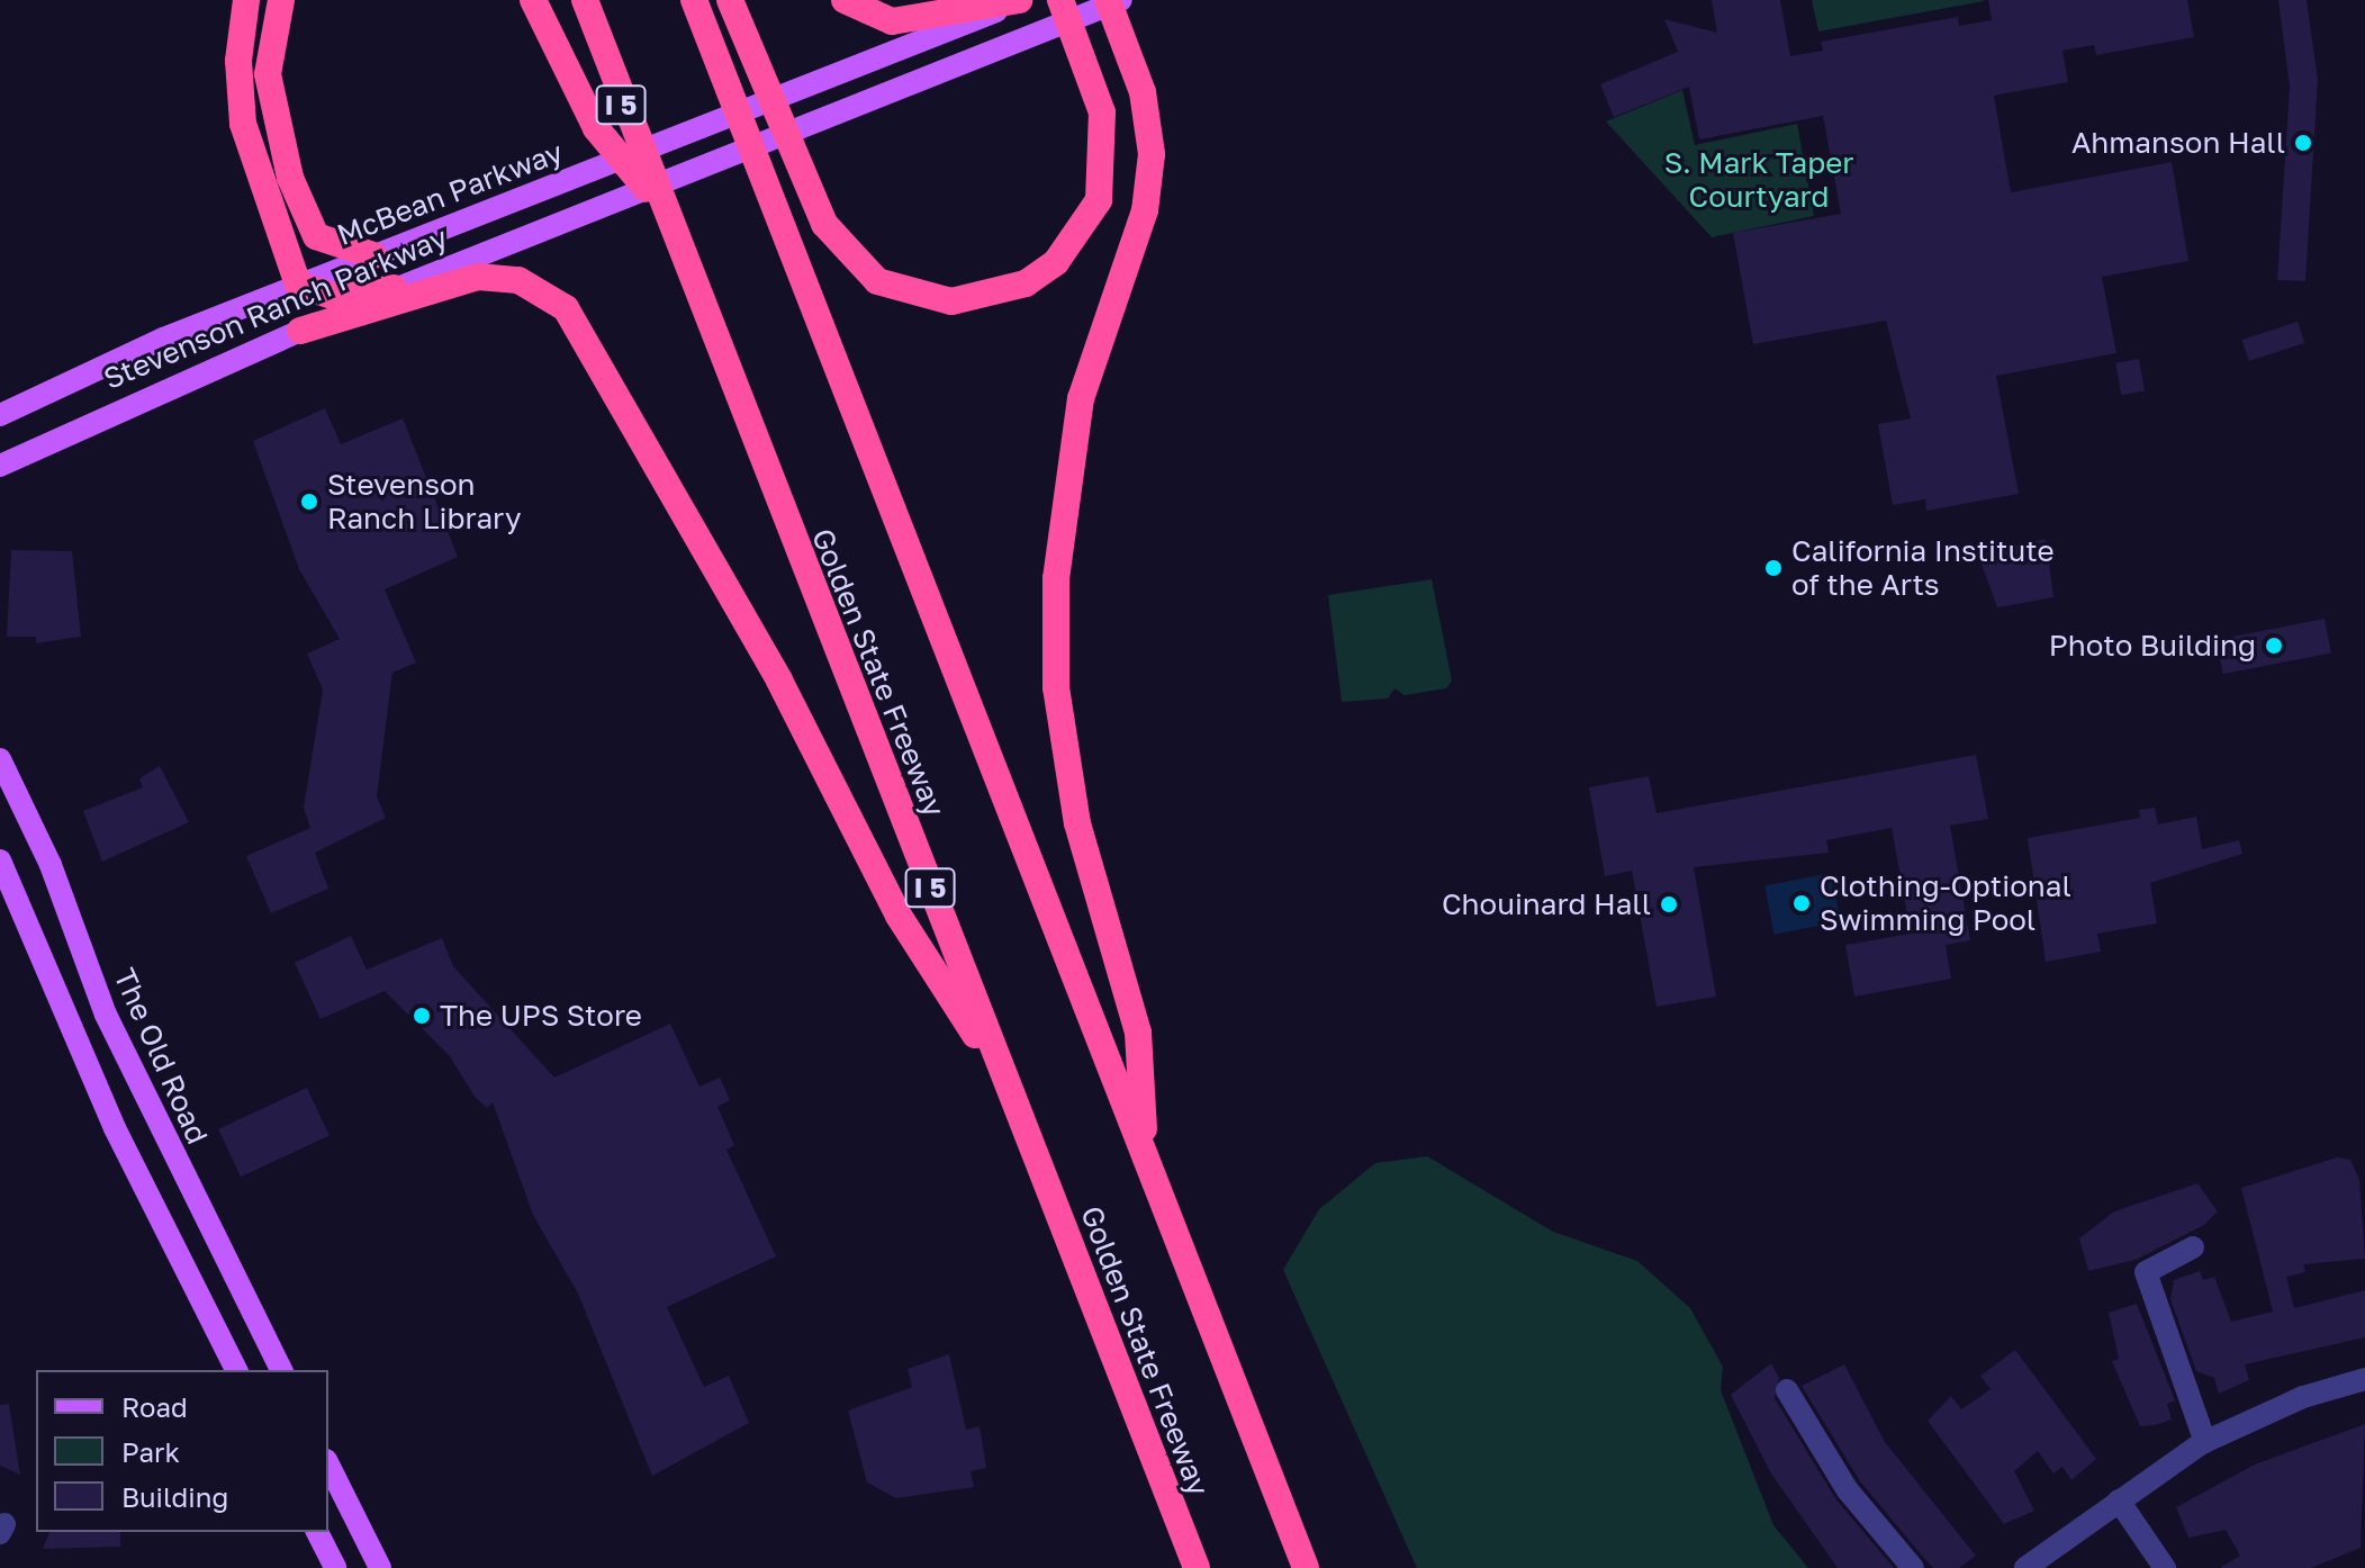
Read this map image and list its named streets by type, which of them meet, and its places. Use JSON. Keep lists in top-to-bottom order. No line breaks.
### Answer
{"streets":{"highway":["I 5","Golden State Freeway"],"main road":["McBean Parkway","Stevenson Ranch Parkway","The Old Road"]},"crossings":[["McBean Parkway","Stevenson Ranch Parkway"]],"parks":["S. Mark Taper Courtyard"],"places":["Ahmanson Hall","Stevenson Ranch Library","California Institute of the Arts","Photo Building","Clothing-Optional Swimming Pool","Chouinard Hall","The UPS Store"],"legend":["Road","Park","Building"]}
